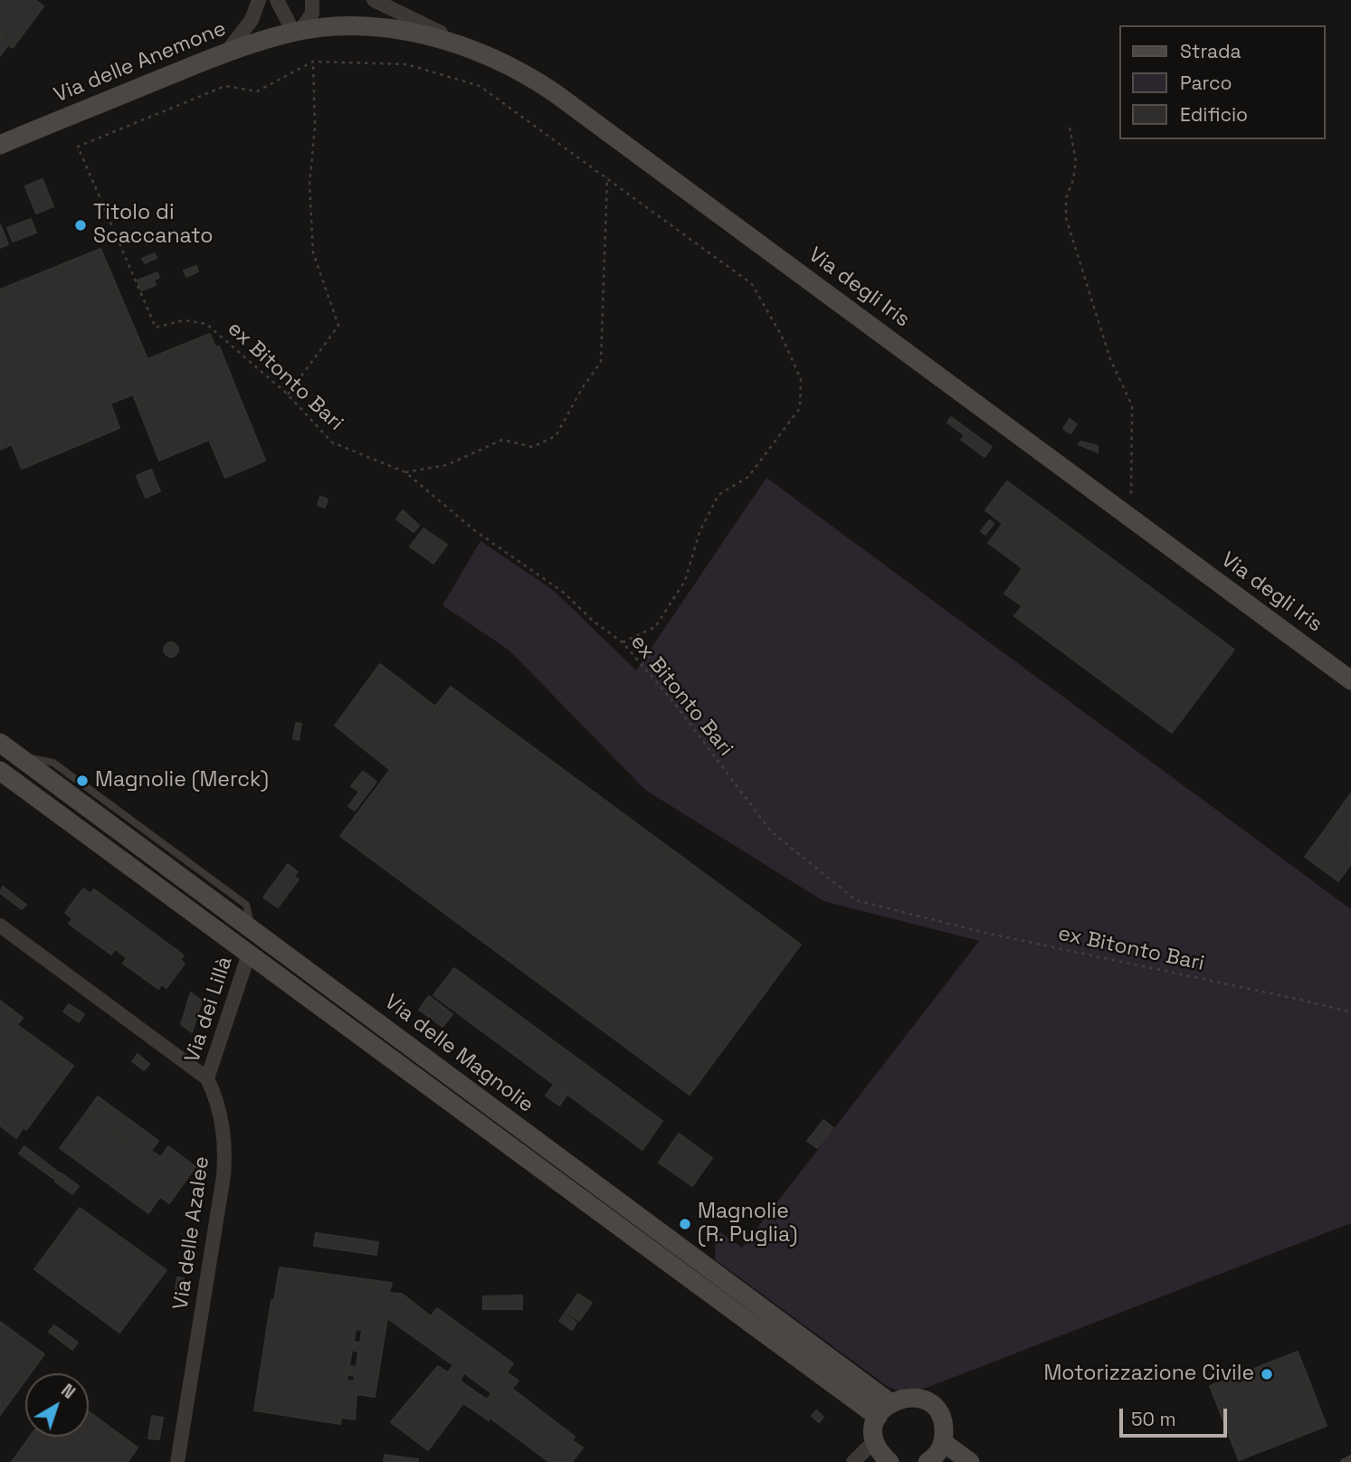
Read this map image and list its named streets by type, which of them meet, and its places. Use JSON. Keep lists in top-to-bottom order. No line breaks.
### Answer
{"streets":{"street":["Via delle Anemone","Via degli Iris","Via dei Lillà","Via delle Magnolie","Via delle Azalee"],"path":["ex Bitonto Bari"]},"crossings":[["Via delle Anemone","Via degli Iris"],["Via dei Lillà","Via delle Azalee"]],"places":["Titolo di Scaccanato","Magnolie (Merck)","Magnolie (R. Puglia)","Motorizzazione Civile"],"legend":["Strada","Parco","Edificio"],"scale_bar":"50 m","north":"top right"}
